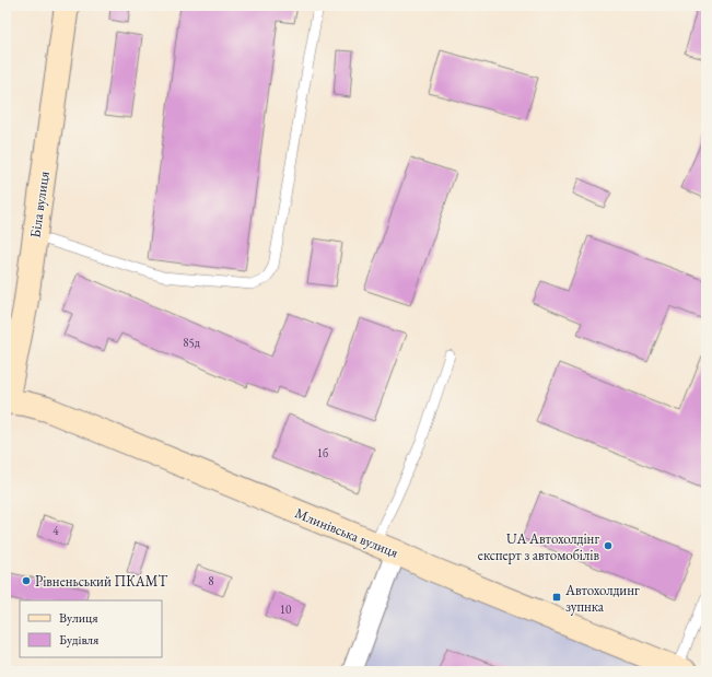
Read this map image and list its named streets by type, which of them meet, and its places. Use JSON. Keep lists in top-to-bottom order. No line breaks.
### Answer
{"streets":{"main road":["Біла вулиця","Млинівська вулиця"]},"crossings":[["Біла вулиця","Млинівська вулиця"]],"places":{"other":["UA Автохолдінг експерт з автомобілів","Рівненьський ПКАМТ"],"transit":["Автохолдинг зупнка"]},"house_numbers":["85д","1б","4","8","10"],"legend":["Вулиця","Будівля"]}
